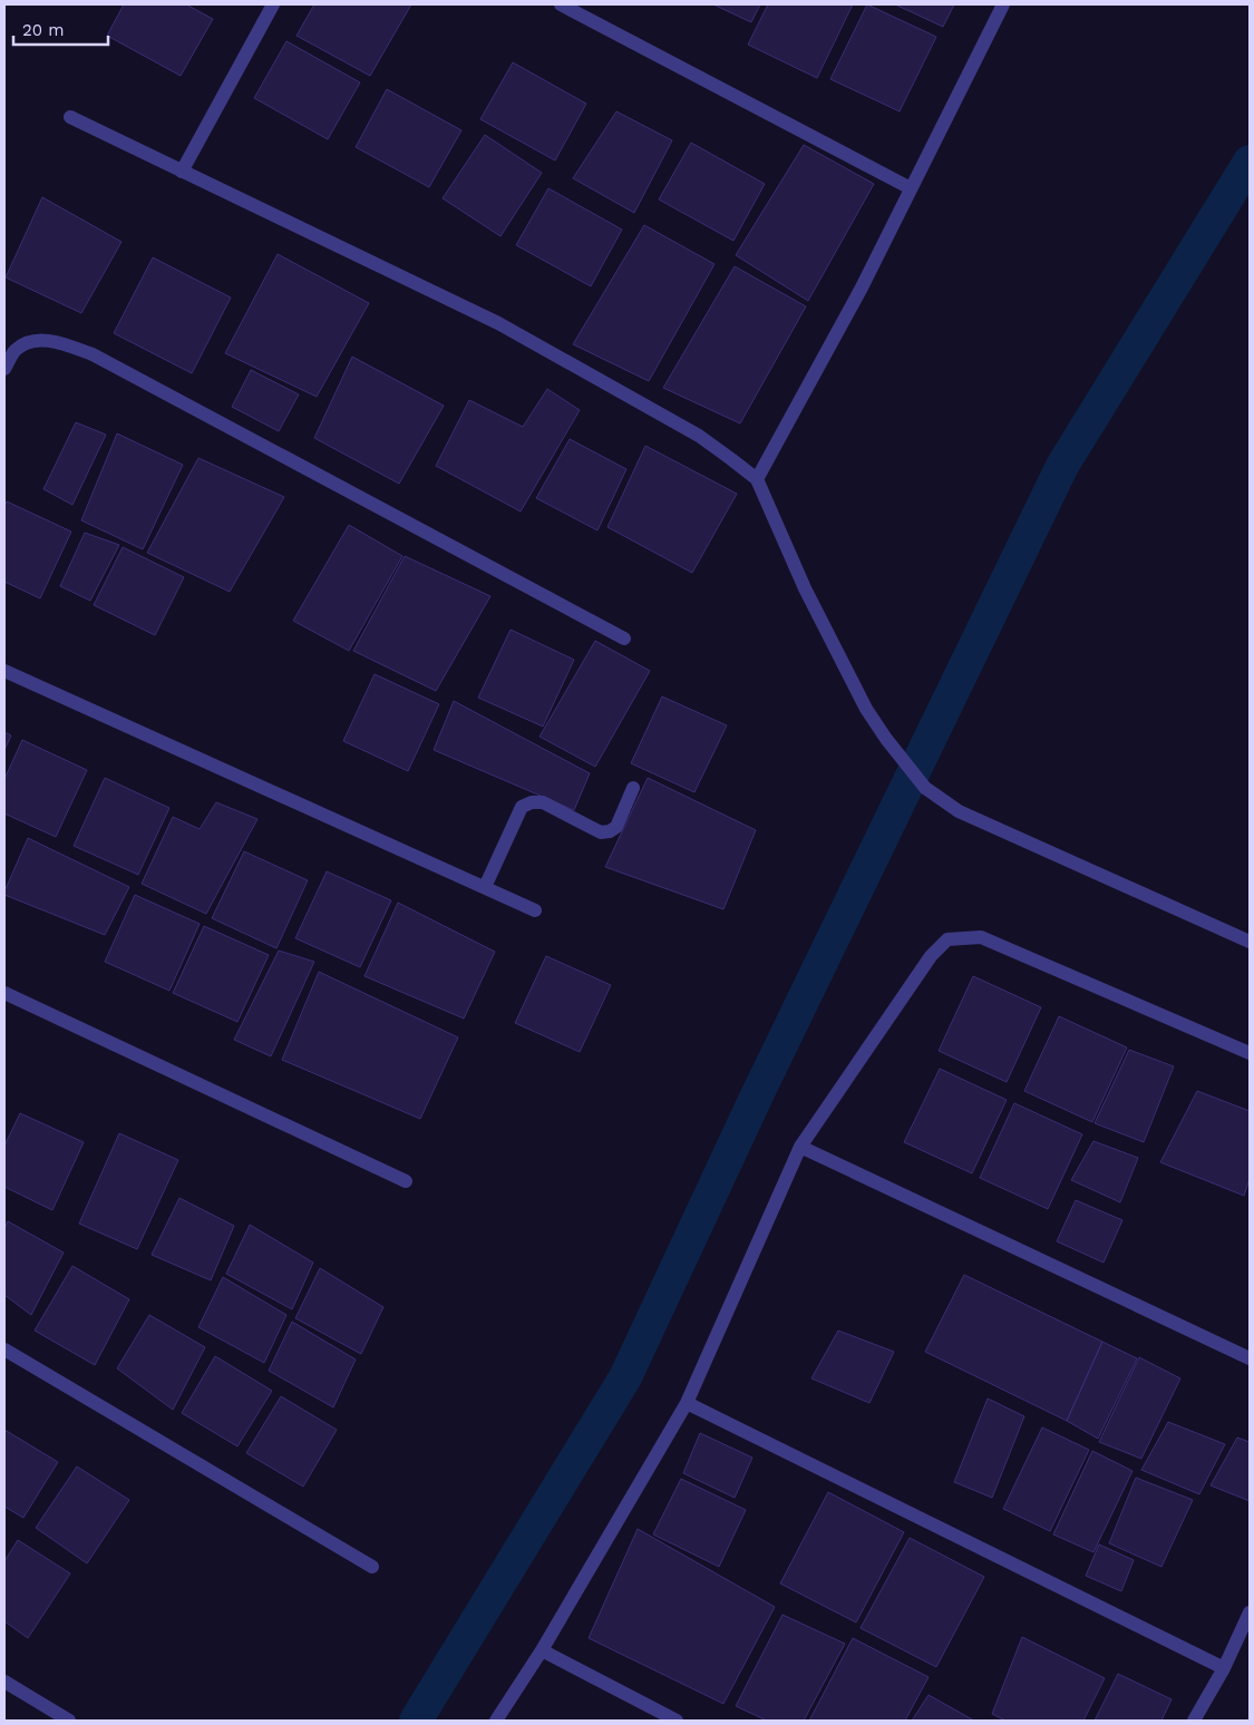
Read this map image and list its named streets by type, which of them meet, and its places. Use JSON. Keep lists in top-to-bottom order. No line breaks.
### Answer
{"scale_bar":"20 m"}
